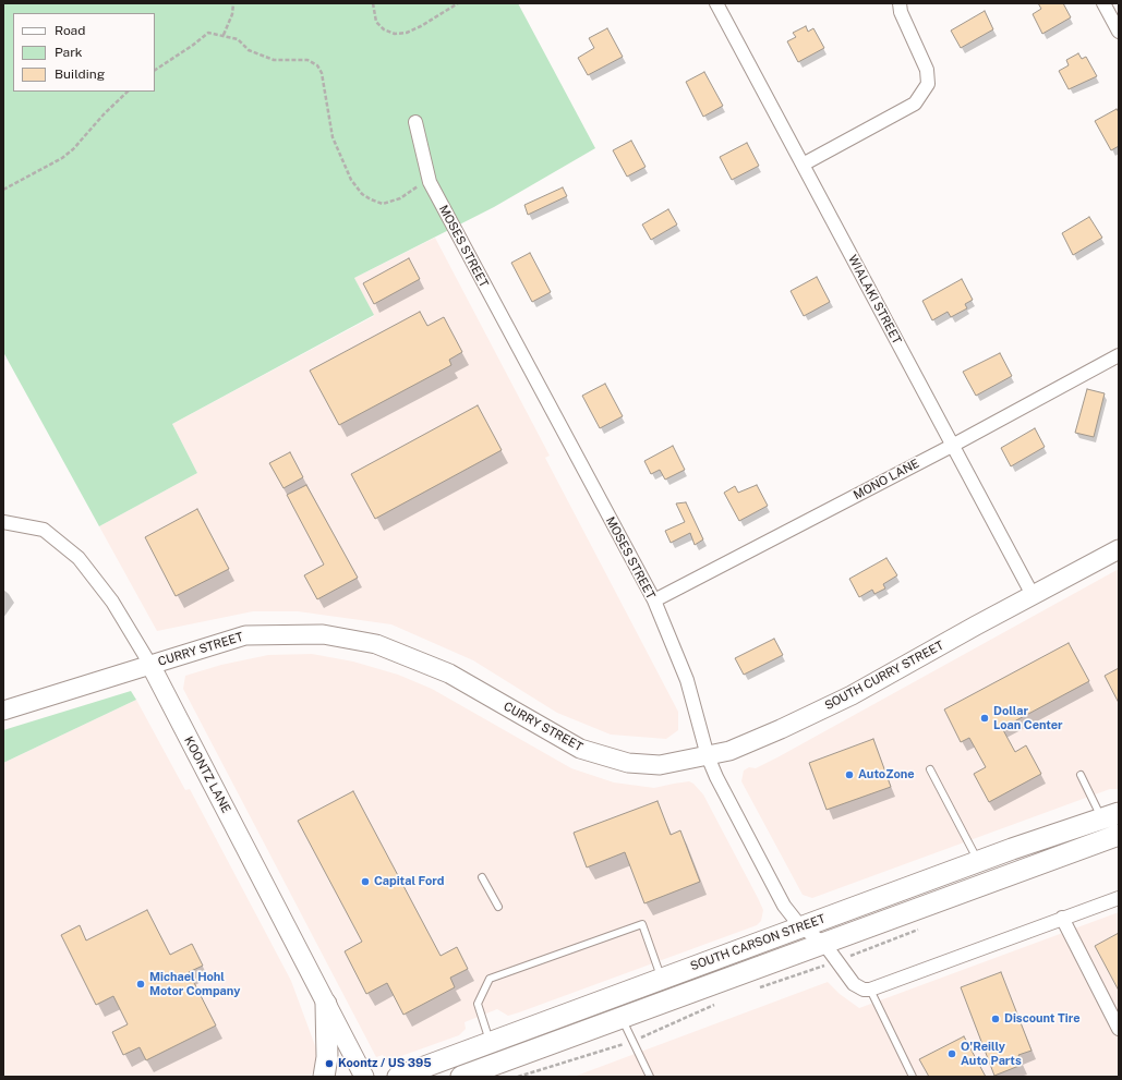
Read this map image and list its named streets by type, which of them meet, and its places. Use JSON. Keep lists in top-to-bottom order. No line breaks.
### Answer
{"streets":{"main road":["SOUTH CARSON STREET"],"street":["MOSES STREET","WIALAKI STREET","MONO LANE","CURRY STREET","SOUTH CURRY STREET","KOONTZ LANE"]},"crossings":[["MOSES STREET","MONO LANE"],["MOSES STREET","SOUTH CURRY STREET"],["MOSES STREET","SOUTH CARSON STREET"],["WIALAKI STREET","MONO LANE"],["WIALAKI STREET","SOUTH CURRY STREET"],["CURRY STREET","SOUTH CURRY STREET"],["CURRY STREET","KOONTZ LANE"]],"places":["Dollar Loan Center","AutoZone","Capital Ford","Michael Hohl Motor Company","Discount Tire","O'Reilly Auto Parts","Koontz / US 395"],"legend":["Road","Park","Building"]}
